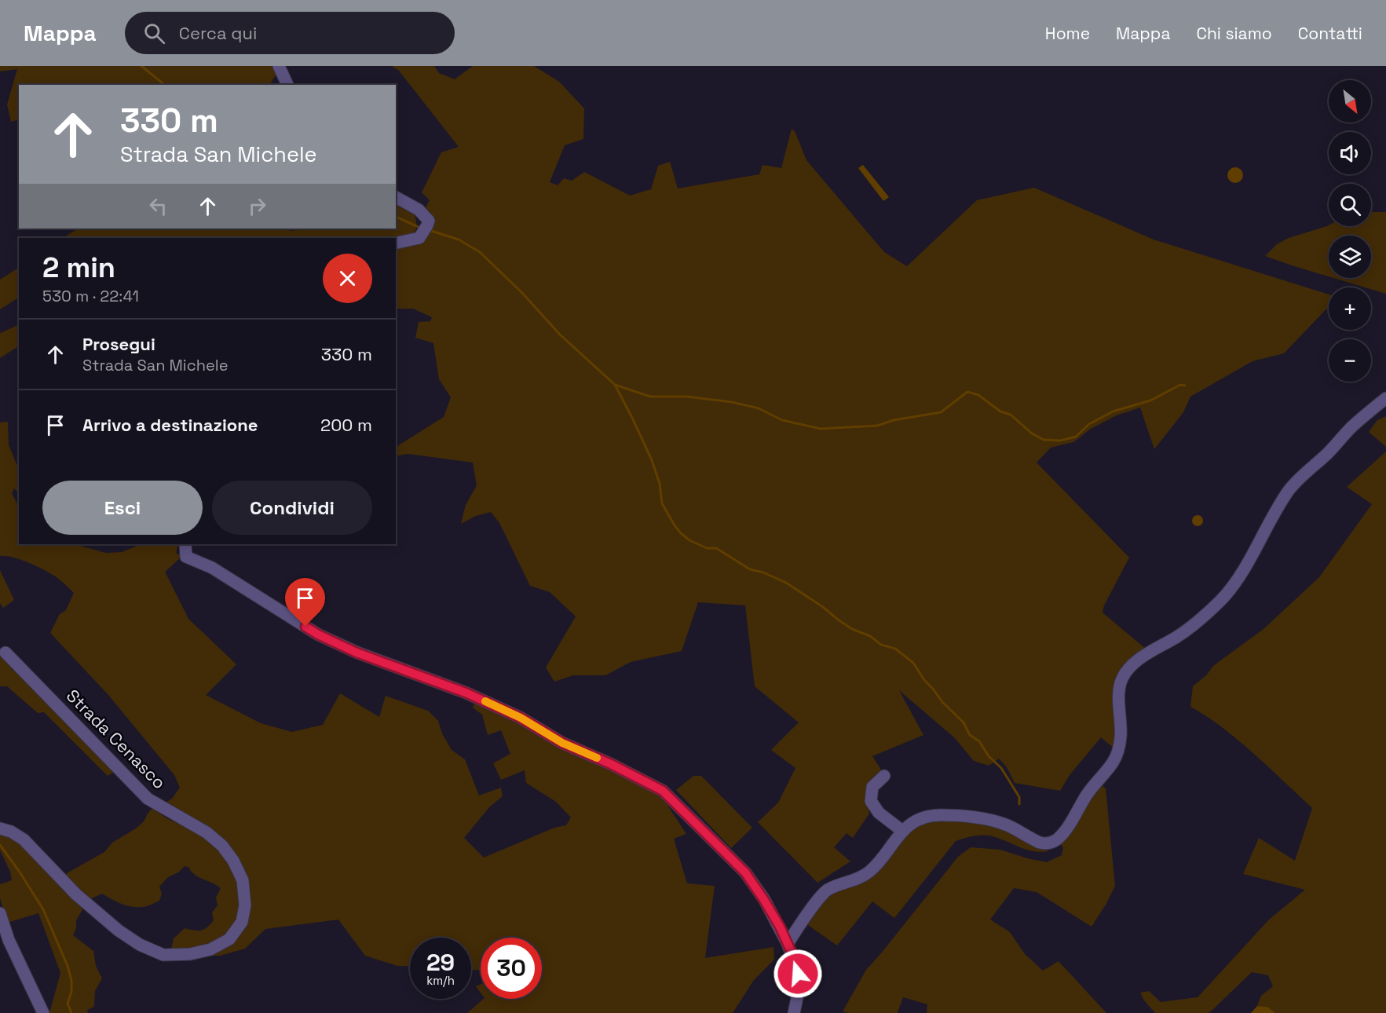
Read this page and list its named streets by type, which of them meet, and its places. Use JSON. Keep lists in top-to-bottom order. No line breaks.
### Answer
{"streets":{"street":["Strada Cenasco"]},"north":"bottom right","page":{"header":"Mappa","search":"Cerca qui","nav":["Home","Mappa","Chi siamo","Contatti"],"map_buttons":["+","−"],"turn":["330 m","Strada San Michele"],"heading":["2 min","530 m · 22:41"],"list":[{"name":"Prosegui","note":"Strada San Michele","value":"330 m"},{"name":"Arrivo a destinazione","value":"200 m"}],"buttons":["Esci","Condividi"],"speed":"29 km/h","limit":"30"}}
